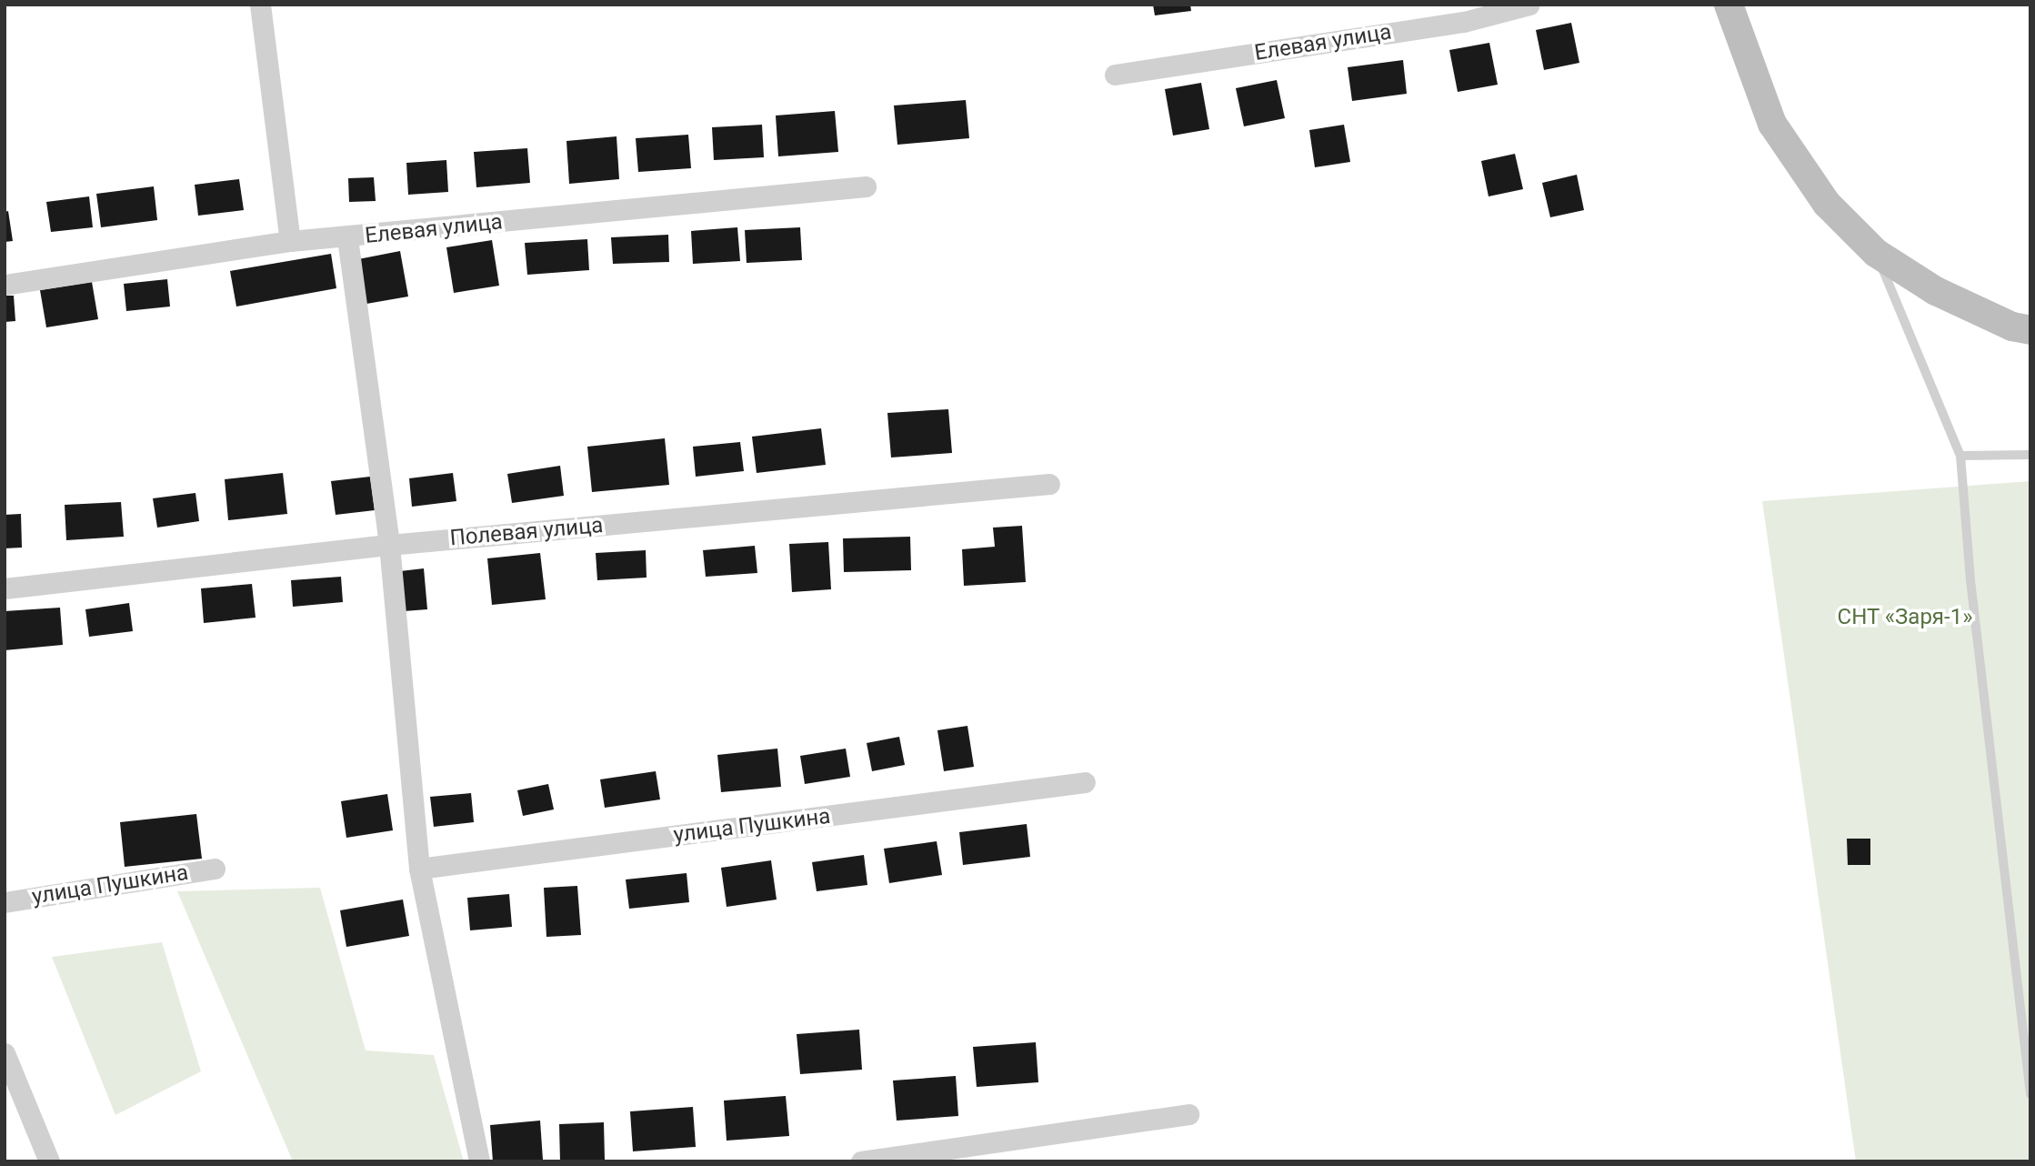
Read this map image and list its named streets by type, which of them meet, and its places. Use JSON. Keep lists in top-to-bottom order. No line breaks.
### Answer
{"streets":{"street":["Елевая улица","Полевая улица","улица Пушкина"]},"parks":["СНТ «Заря-1»"]}
